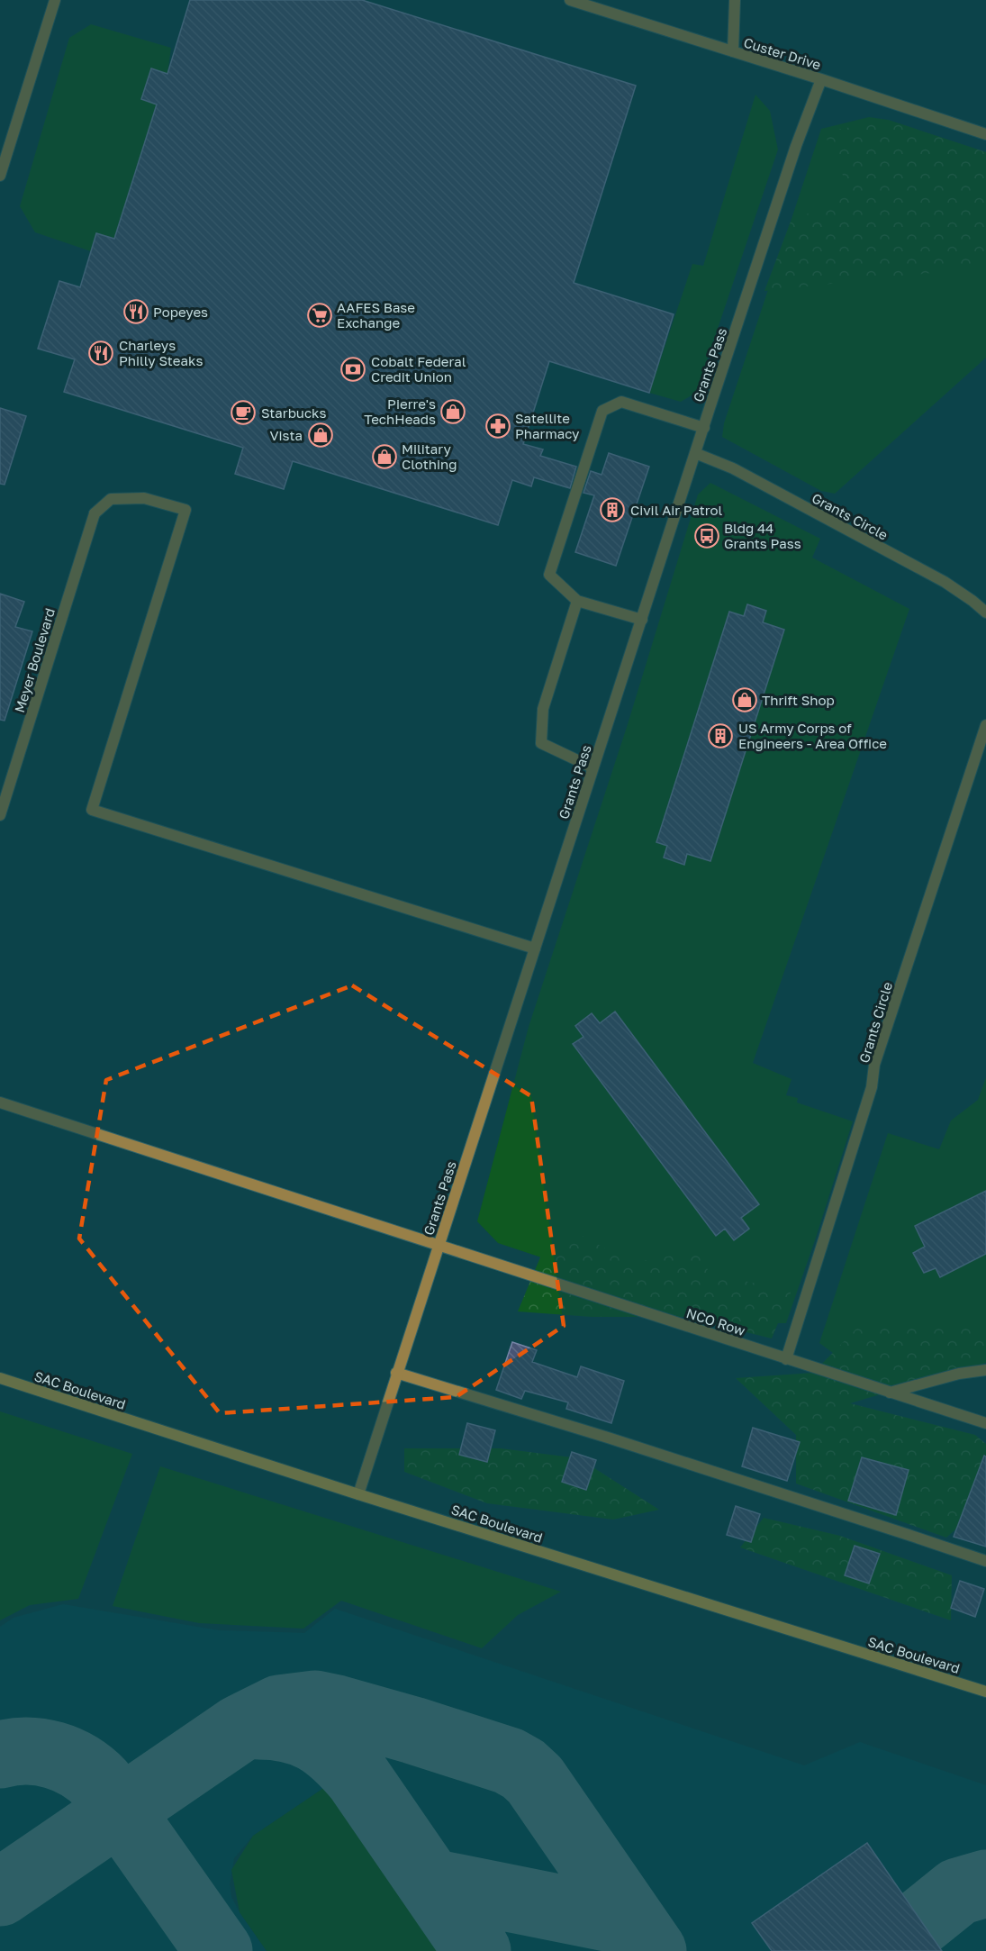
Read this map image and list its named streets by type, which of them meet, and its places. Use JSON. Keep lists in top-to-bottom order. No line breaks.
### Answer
{"streets":{"street":["Custer Drive","Grants Pass","Grants Circle","Meyer Boulevard","NCO Row","SAC Boulevard"]},"crossings":[["Custer Drive","Grants Pass"],["Grants Pass","Grants Circle"],["Grants Pass","Meyer Boulevard"],["Grants Pass","NCO Row"],["Grants Pass","SAC Boulevard"],["Grants Circle","NCO Row"]],"places":{"restaurant":["Popeyes","Charleys Philly Steaks"],"supermarket":["AAFES Base Exchange"],"bank":["Cobalt Federal Credit Union"],"shop":["Pierre's TechHeads","Vista","Military Clothing","Thrift Shop"],"cafe":["Starbucks"],"pharmacy":["Satellite Pharmacy"],"building":["Civil Air Patrol","US Army Corps of Engineers - Area Office"],"bus stop":["Bldg 44 Grants Pass"]}}
